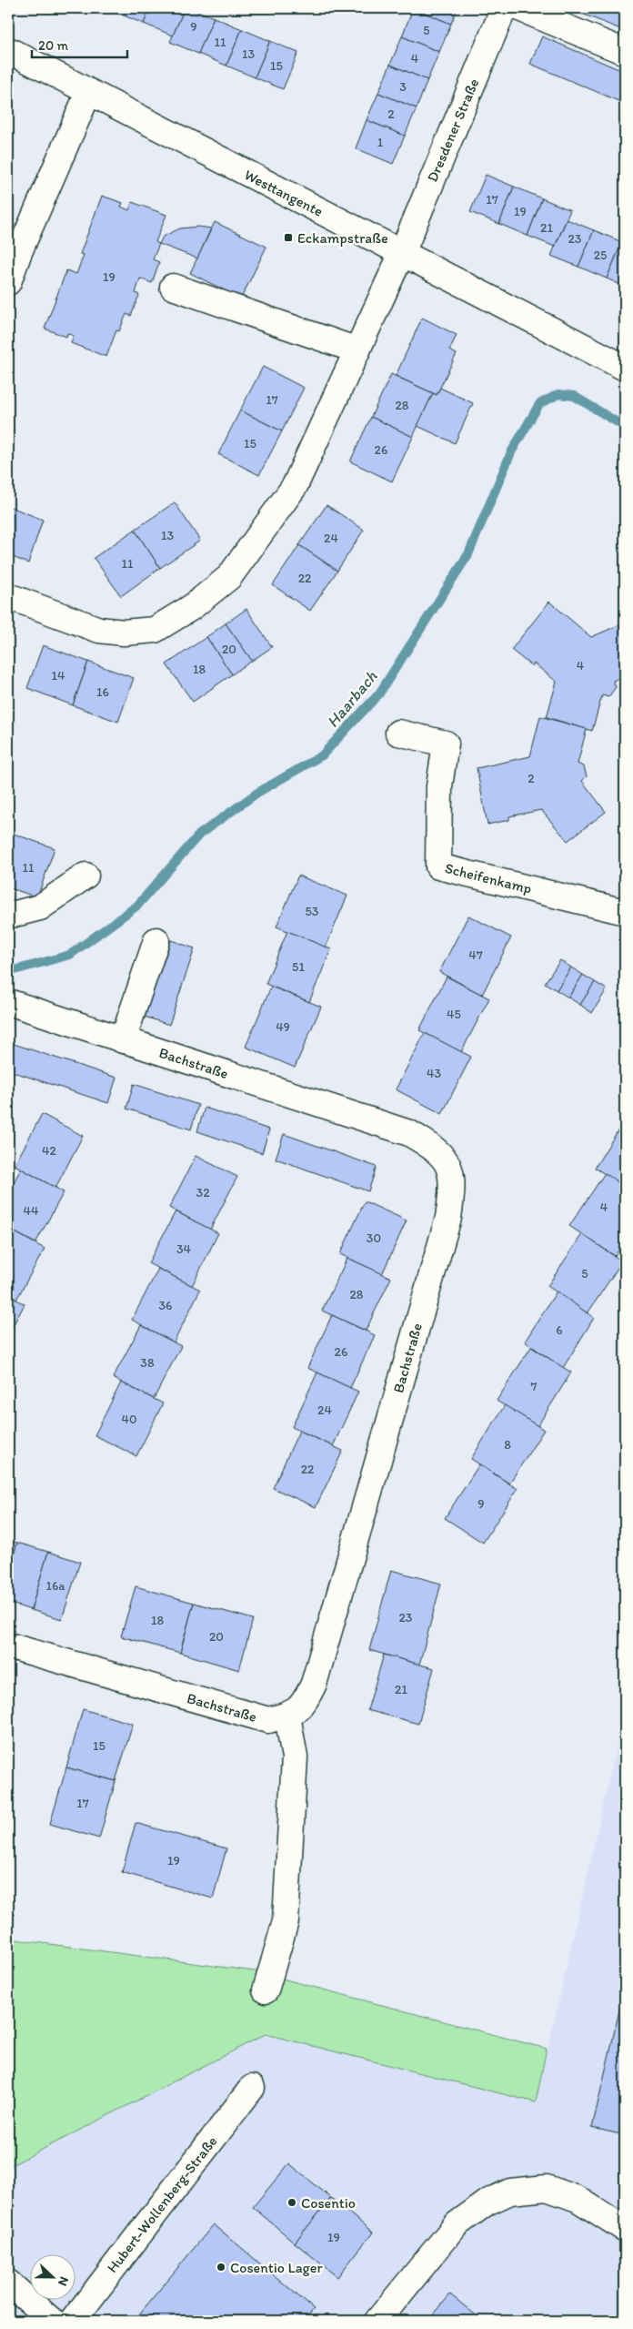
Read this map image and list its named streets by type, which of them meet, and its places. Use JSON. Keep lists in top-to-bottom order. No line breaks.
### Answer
{"streets":{"street":["Dresdener Straße","Westtangente","Scheifenkamp","Bachstraße","Hubert-Wollenberg-Straße"]},"crossings":[["Dresdener Straße","Westtangente"]],"water":["Haarbach"],"places":{"transit":["Eckampstraße"],"other":["Cosentio","Cosentio Lager"]},"house_numbers":["9","5","11","13","4","15","3","2","1","17","19","21","23","25","19","17","28","15","26","13","24","11","22","20","4","18","14","16","2","11","53","47","51","45","49","43","42","32","4","44","30","34","5","28","36","6","26","38","7","24","40","8","22","9","16a","23","18","20","21","15","17","19","19"],"scale_bar":"20 m","north":"right"}
